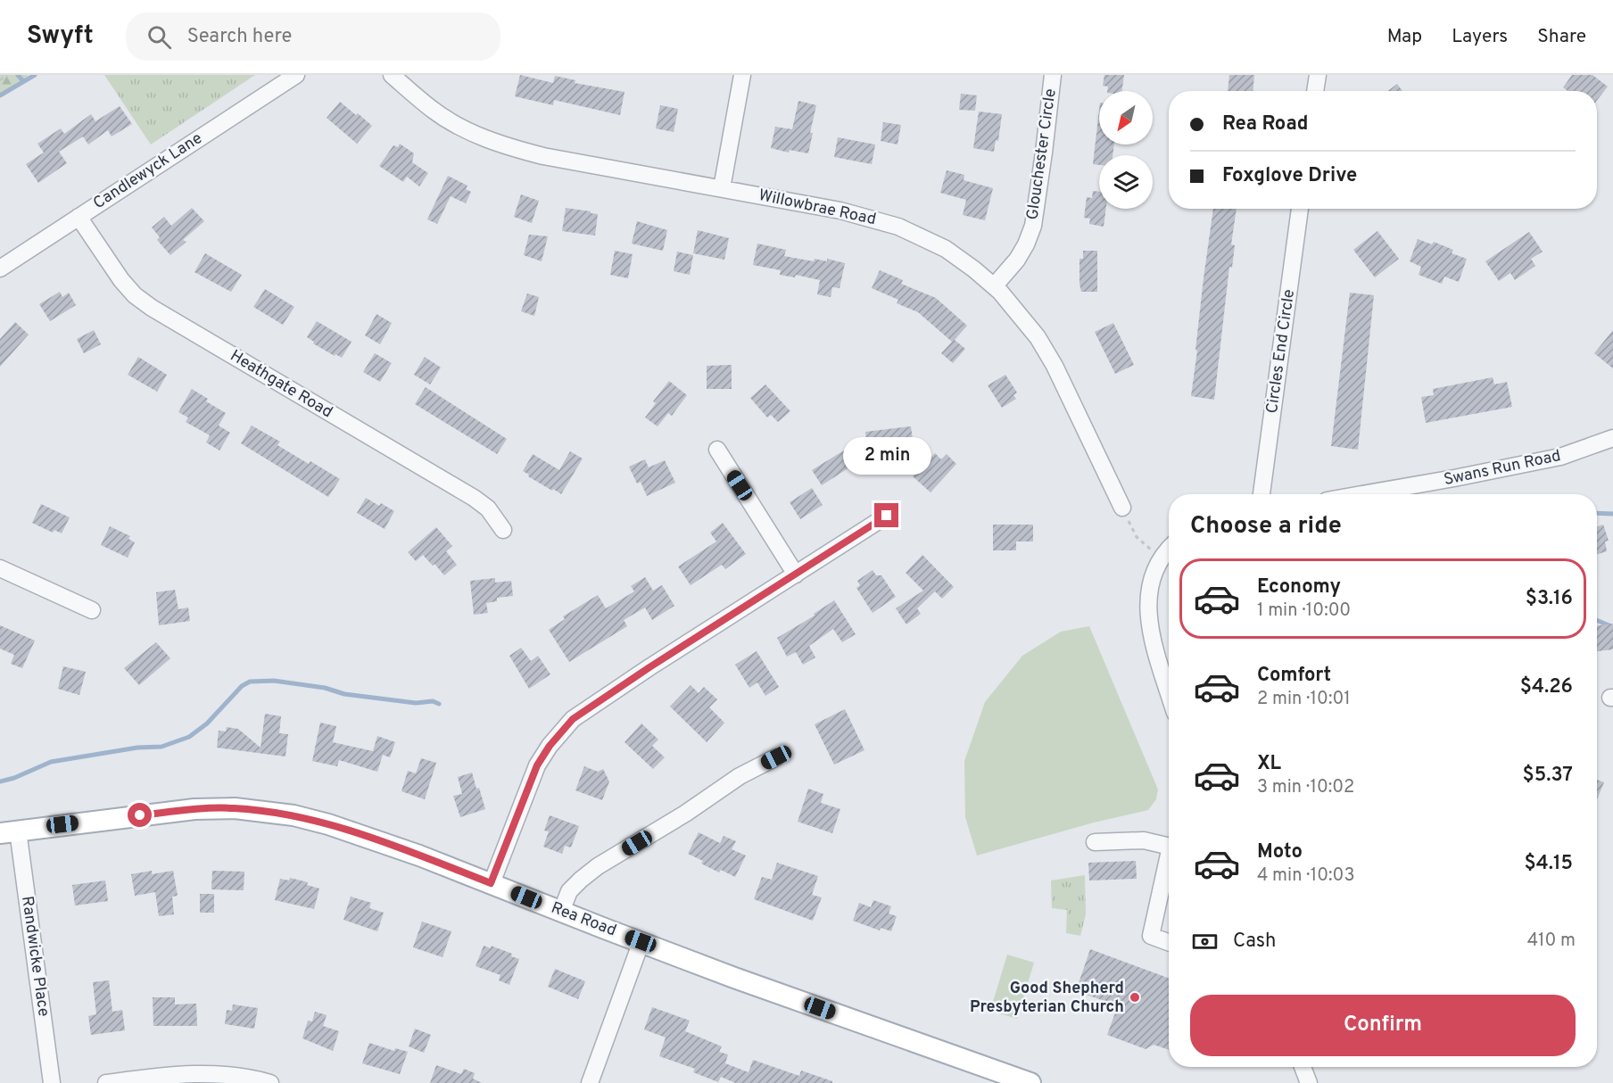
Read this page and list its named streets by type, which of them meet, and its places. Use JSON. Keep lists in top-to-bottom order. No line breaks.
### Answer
{"streets":{"main road":["Rea Road"],"street":["Glouchester Circle","Candlewyck Lane","Willowbrae Road","Circles End Circle","Heathgate Road","Swans Run Road","Randwicke Place"]},"crossings":[["Glouchester Circle","Willowbrae Road"],["Candlewyck Lane","Heathgate Road"],["Rea Road","Randwicke Place"]],"places":["Good Shepherd Presbyterian Church"],"north":"bottom left","page":{"header":"Swyft","search":"Search here","nav":["Map","Layers","Share"],"banner":["Rea Road","Foxglove Drive"],"bubble":"2 min","heading":"Choose a ride","list":[{"name":"Economy","note":"1 min · 10:00","value":"$3.16"},{"name":"Comfort","note":"2 min · 10:01","value":"$4.26"},{"name":"XL","note":"3 min · 10:02","value":"$5.37"},{"name":"Moto","note":"4 min · 10:03","value":"$4.15"}],"pay":["Cash","410 m"],"buttons":"Confirm"}}
